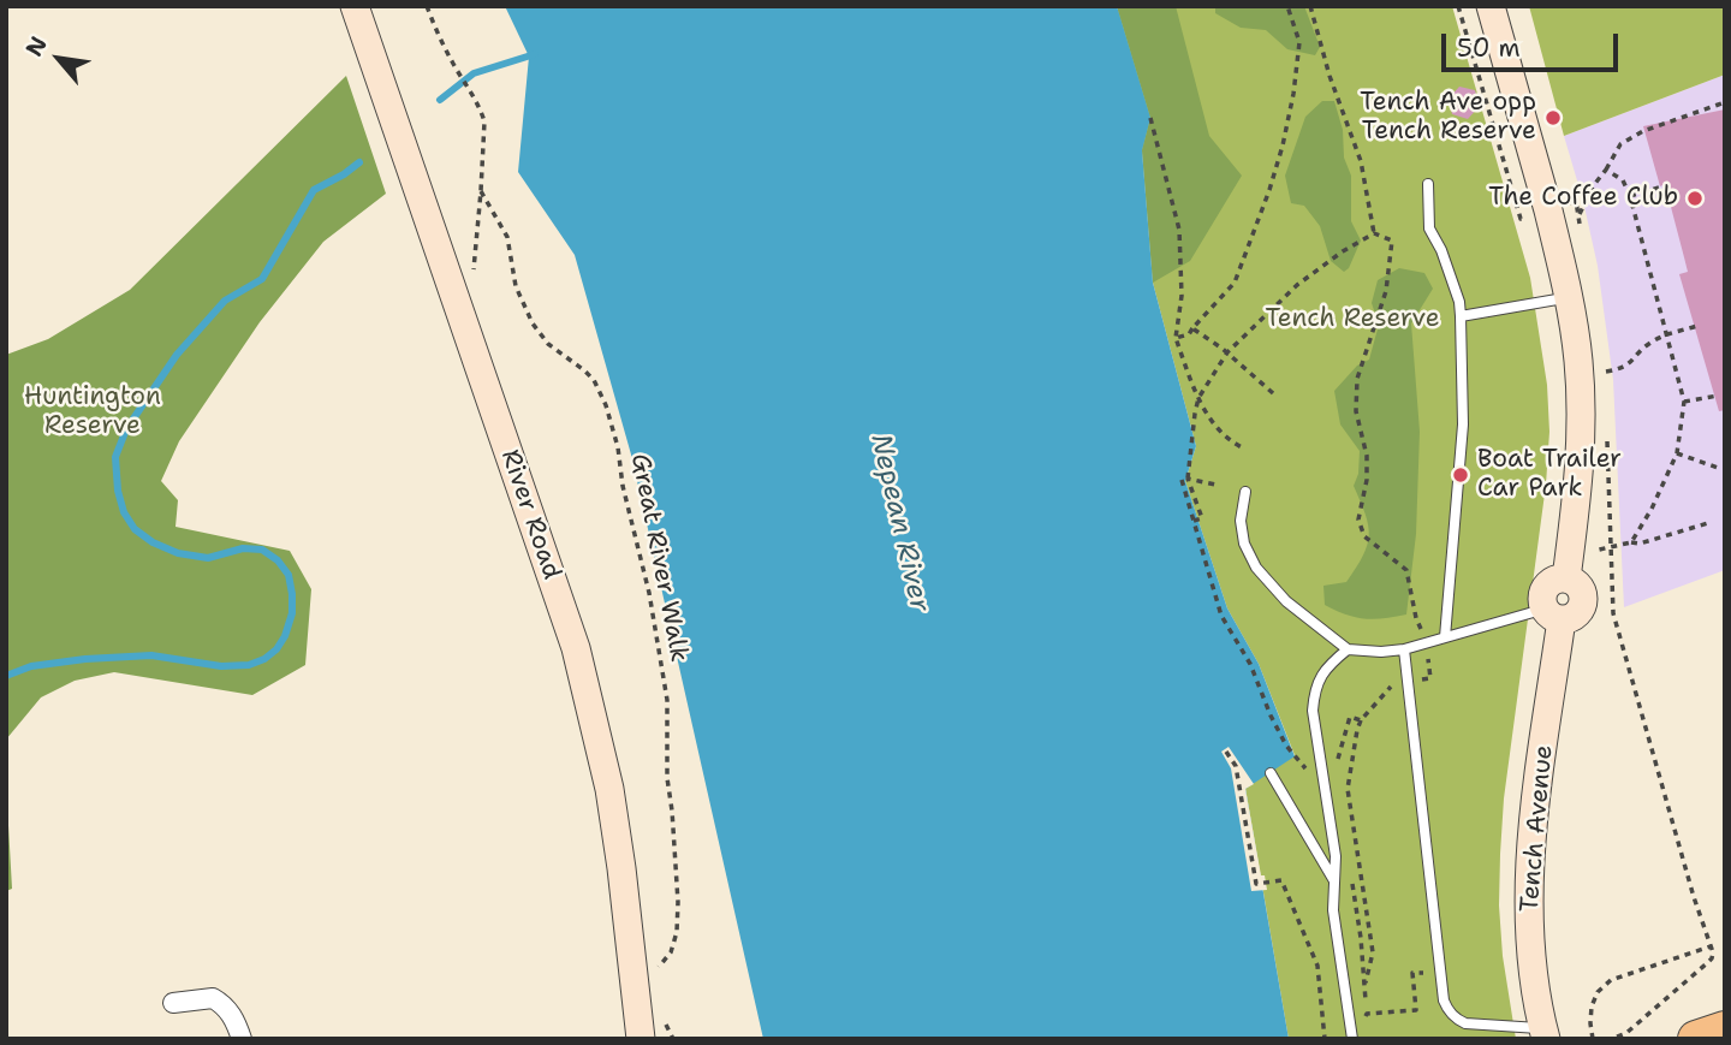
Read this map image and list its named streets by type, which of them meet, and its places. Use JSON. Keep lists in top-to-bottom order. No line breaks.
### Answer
{"streets":{"street":["River Road","Tench Avenue"],"path":["Great River Walk"]},"water":["Nepean River"],"parks":["Tench Reserve","Huntington Reserve"],"places":["Tench Ave opp Tench Reserve","The Coffee Club","Boat Trailer Car Park"],"scale_bar":"50 m","north":"top left"}
